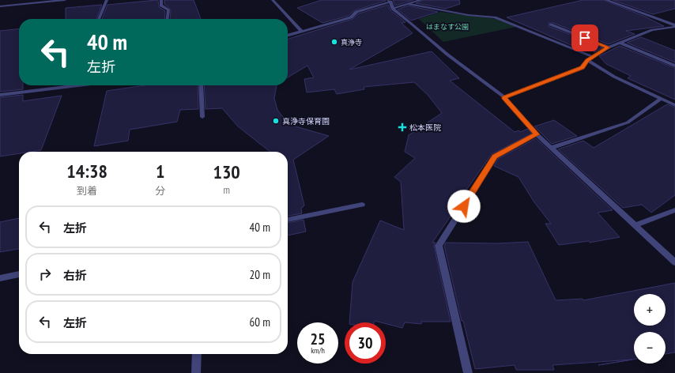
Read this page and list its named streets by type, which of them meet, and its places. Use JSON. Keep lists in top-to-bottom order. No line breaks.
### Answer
{"parks":["はまなす公園"],"places":{"other":["真浄寺","真浄寺保育園"],"health":["松本医院"]},"page":{"turn":["40 m","左折"],"eta":["14:38","到着","1","分","130","m"],"list":[{"name":"左折","value":"40 m"},{"name":"右折","value":"20 m"},{"name":"左折","value":"60 m"}],"map_buttons":["+","−"],"speed":"25 km/h","limit":"30"}}
